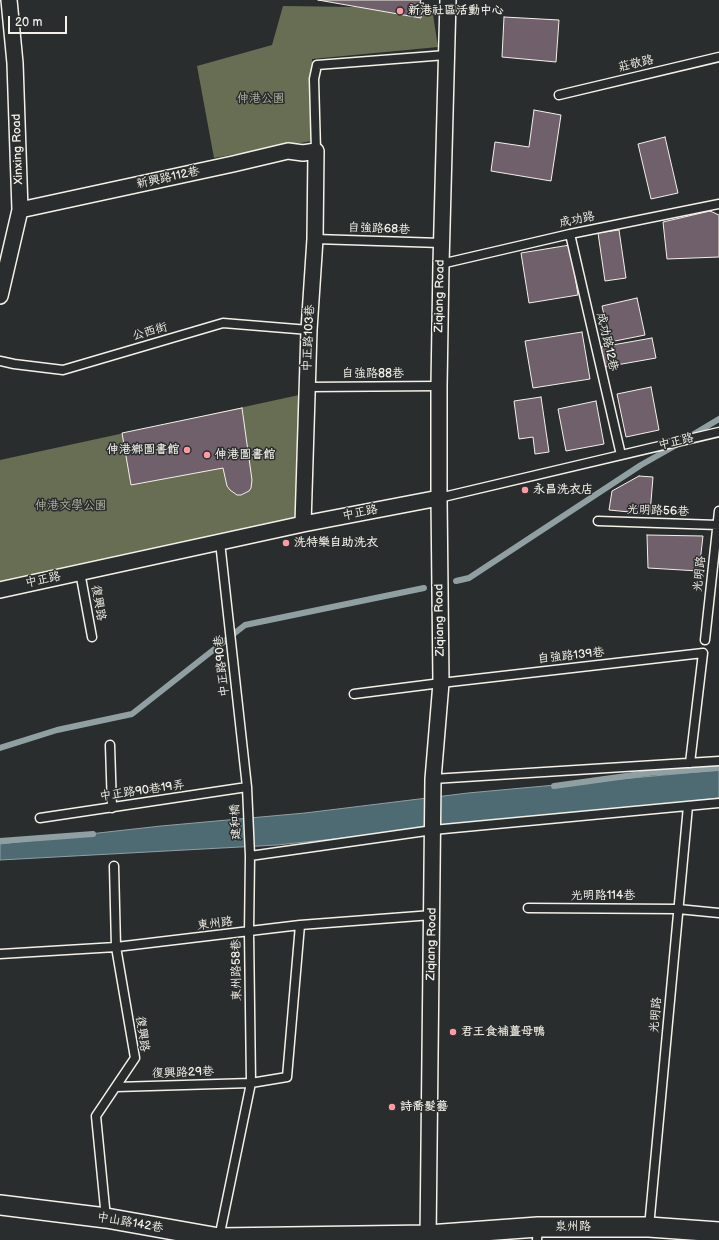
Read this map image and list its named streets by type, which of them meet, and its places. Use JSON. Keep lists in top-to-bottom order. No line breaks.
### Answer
{"streets":{"street":["Xinxing Road","新興路112巷","Ziqiang Road","中正路103巷","中正路","中山路142巷","泉州路"],"lane":["莊敬路","成功路","自強路68巷","公西街","成功路12巷","自強路88巷","光明路56巷","光明路","復興路","自強路139巷","中正路90巷","中正路90巷19弄","建和橋","光明路114巷","東州路","東州路58巷","復興路29巷"]},"crossings":[["Xinxing Road","新興路112巷"],["新興路112巷","中正路103巷"],["成功路","Ziqiang Road"],["成功路","成功路12巷"],["自強路68巷","Ziqiang Road"],["自強路68巷","中正路103巷"],["Ziqiang Road","自強路88巷"],["Ziqiang Road","中正路"],["Ziqiang Road","自強路139巷"],["Ziqiang Road","東州路"],["Ziqiang Road","中山路142巷"],["Ziqiang Road","泉州路"],["公西街","中正路103巷"],["中正路103巷","自強路88巷"],["中正路103巷","中正路"],["成功路12巷","中正路"],["中正路","復興路"],["中正路","中正路90巷"],["光明路56巷","光明路"],["光明路","光明路114巷"],["光明路","泉州路"],["復興路","東州路"],["復興路","復興路29巷"],["復興路","中山路142巷"],["中正路90巷","中正路90巷19弄"],["中正路90巷","建和橋"],["中正路90巷19弄","建和橋"],["建和橋","東州路58巷"],["東州路","東州路58巷"],["東州路58巷","復興路29巷"],["東州路58巷","中山路142巷"],["中山路142巷","泉州路"]],"parks":["伸港公園","伸港文學公園"],"places":["新港社區活動中心","伸港鄉圖書館","伸港圖書館","永昌洗衣店","洗特樂自助洗衣","君王食補薑母鴨","詩喬髮藝"],"scale_bar":"20 m"}
